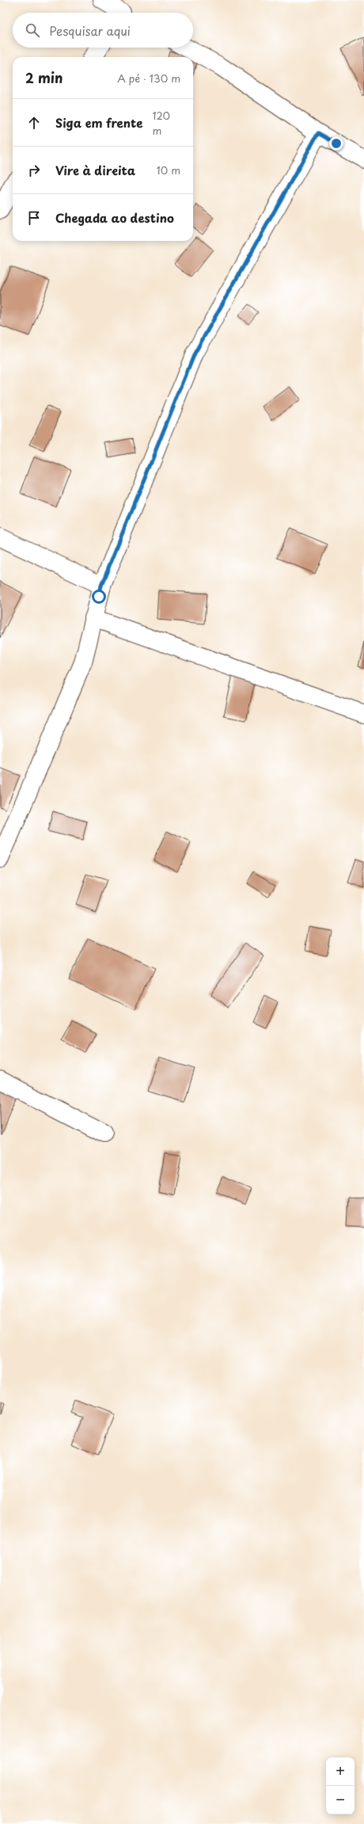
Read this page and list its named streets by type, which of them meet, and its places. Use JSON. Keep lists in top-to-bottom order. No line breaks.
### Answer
{"page":{"search":"Pesquisar aqui","heading":["2 min","A pé · 130 m"],"list":[["Siga em frente","120 m"],["Vire à direita","10 m"],"Chegada ao destino"],"map_buttons":["+","−"]}}
